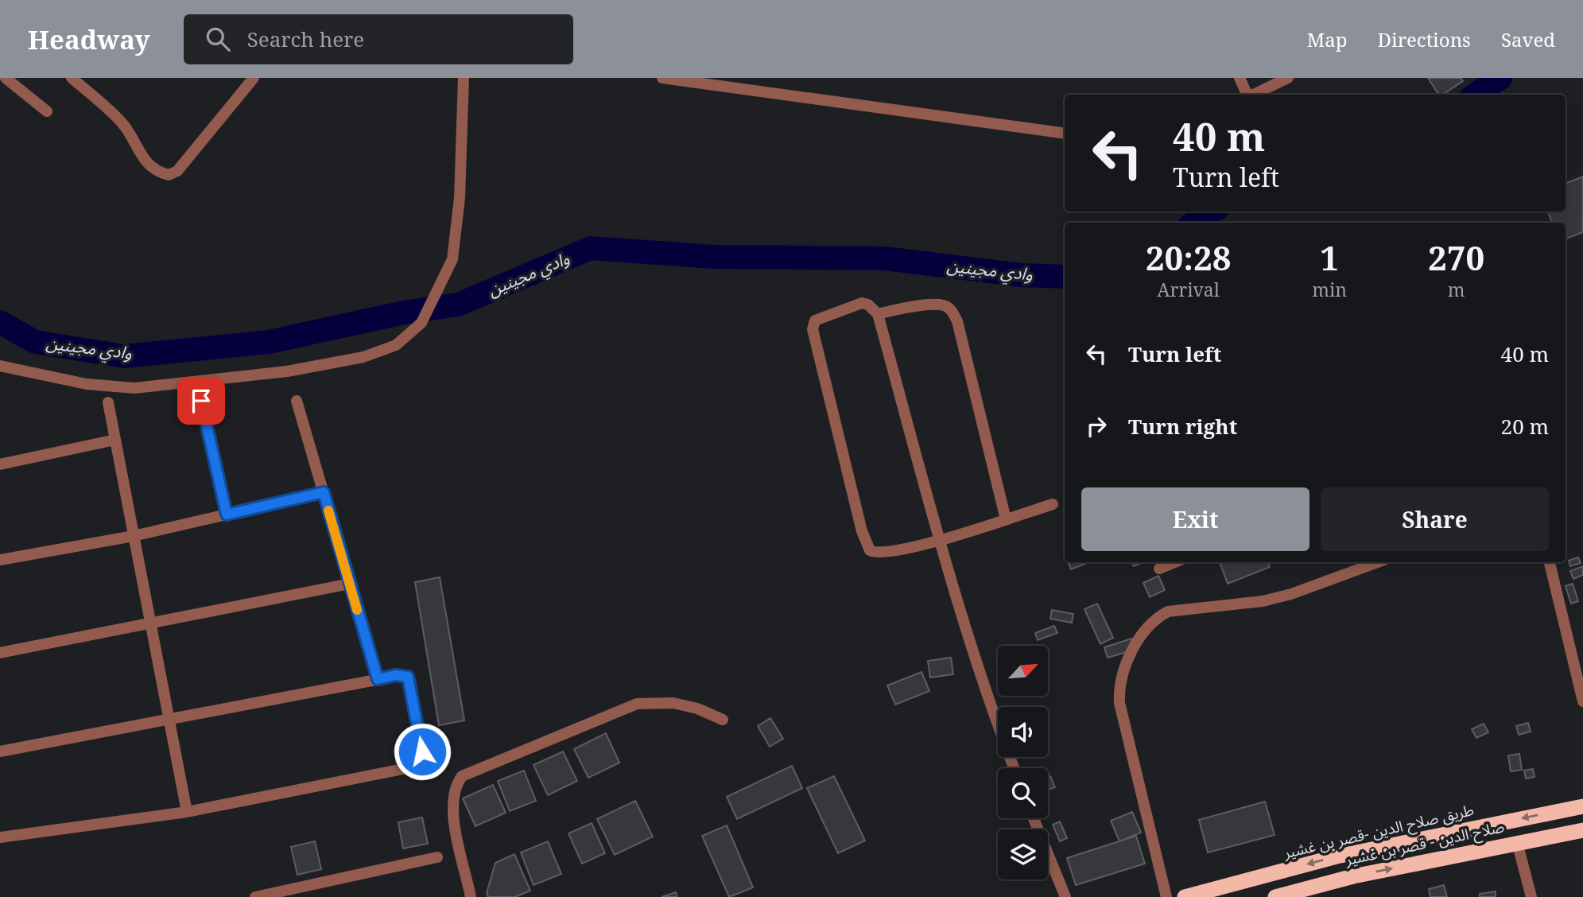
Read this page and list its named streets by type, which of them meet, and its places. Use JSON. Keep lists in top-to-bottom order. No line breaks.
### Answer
{"streets":{"highway":["طريق صلاح الدين -قصر بن غشير","صلاح الدين - قصر بن غشير"]},"one_way":["طريق صلاح الدين -قصر بن غشير","صلاح الدين - قصر بن غشير"],"water":["وادي مجينين"],"north":"top right","page":{"header":"Headway","search":"Search here","nav":["Map","Directions","Saved"],"turn":["40 m","Turn left"],"eta":["20:28","Arrival","1","min","270","m"],"list":[{"name":"Turn left","value":"40 m"},{"name":"Turn right","value":"20 m"}],"buttons":["Exit","Share"]}}
